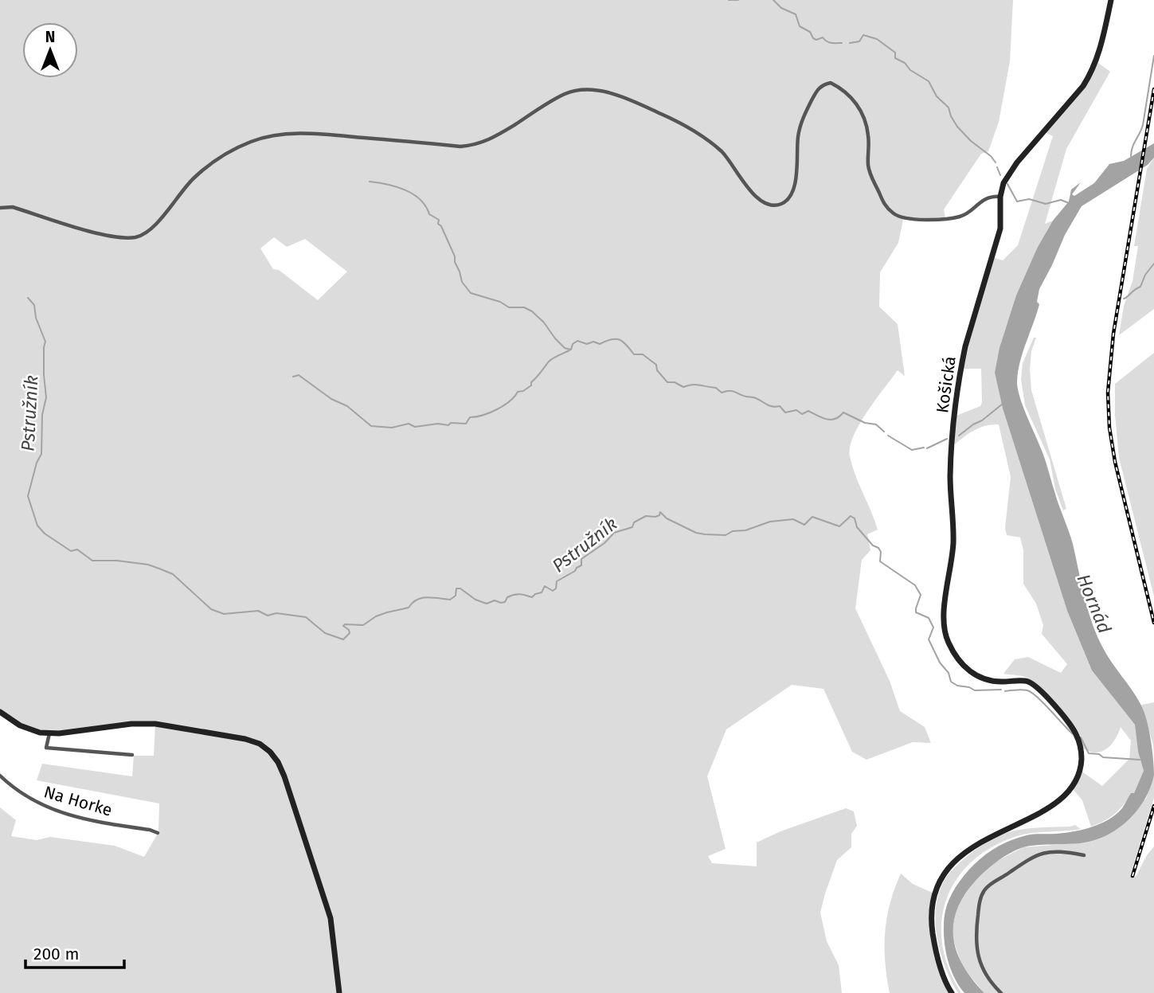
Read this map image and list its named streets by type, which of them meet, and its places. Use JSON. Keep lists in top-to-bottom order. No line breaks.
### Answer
{"streets":{"street":["Košická","Na Horke"]},"water":["Pstružník","Hornád"],"scale_bar":"200 m","north":"top"}
